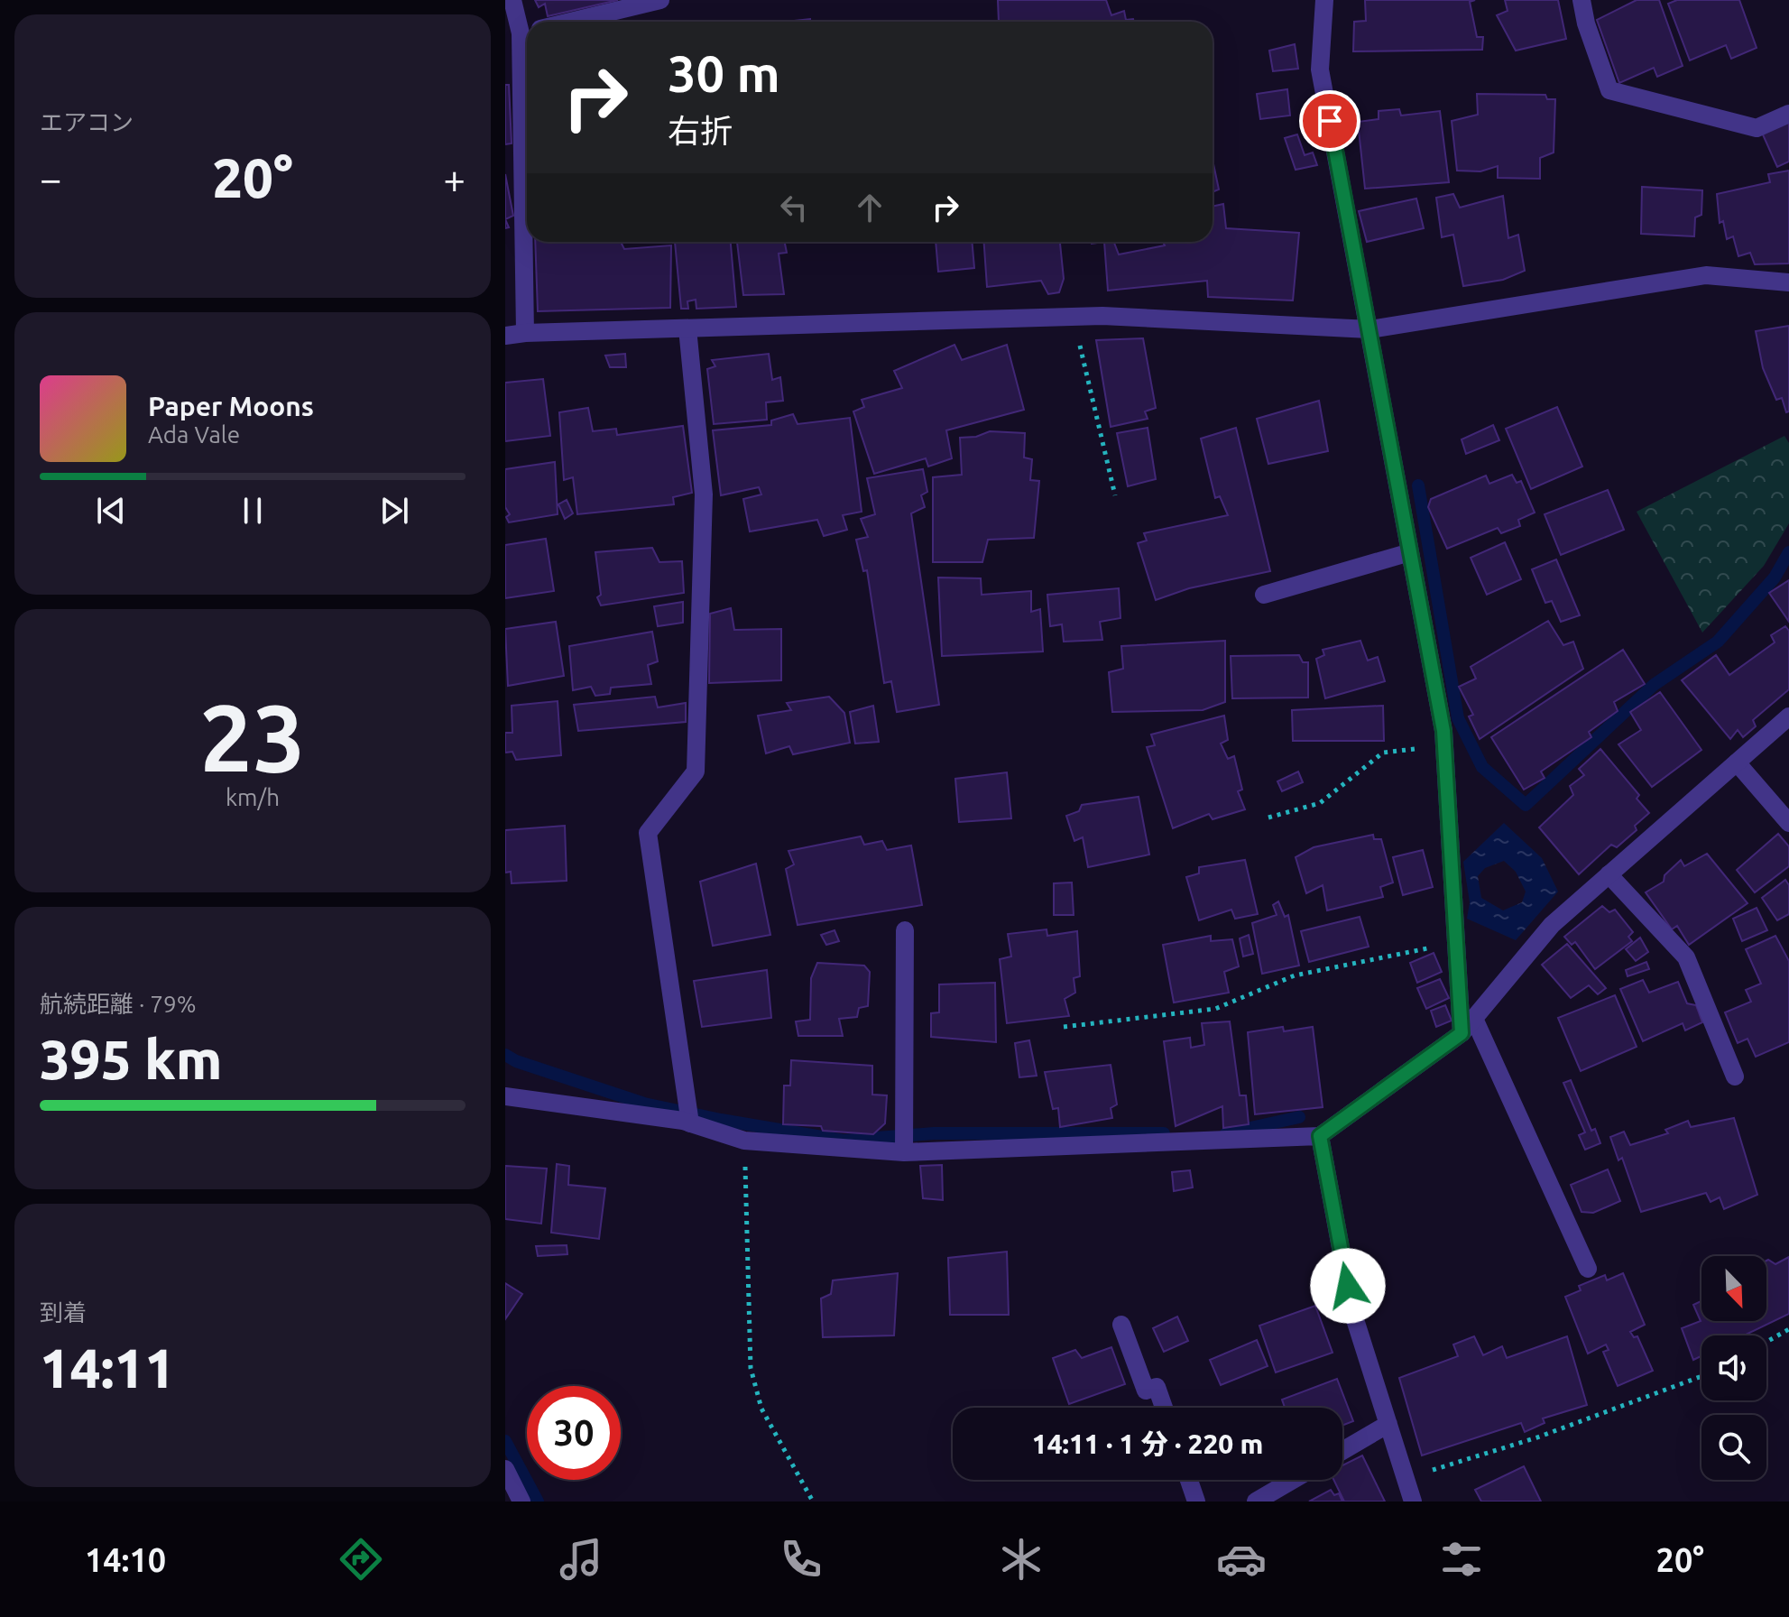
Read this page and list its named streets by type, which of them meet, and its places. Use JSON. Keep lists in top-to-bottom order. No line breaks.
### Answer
{"north":"bottom right","page":{"tile":["エアコン",["23","km/h"],["航続距離 · 79%","395 km"],["到着","14:11"]],"turn":["30 m","右折"],"heat":["−","20°","+"],"song":["Paper Moons","Ada Vale"],"limit":"30","trip":"14:11 · 1 分 · 220 m","tabs":["14:10","20°"]}}
